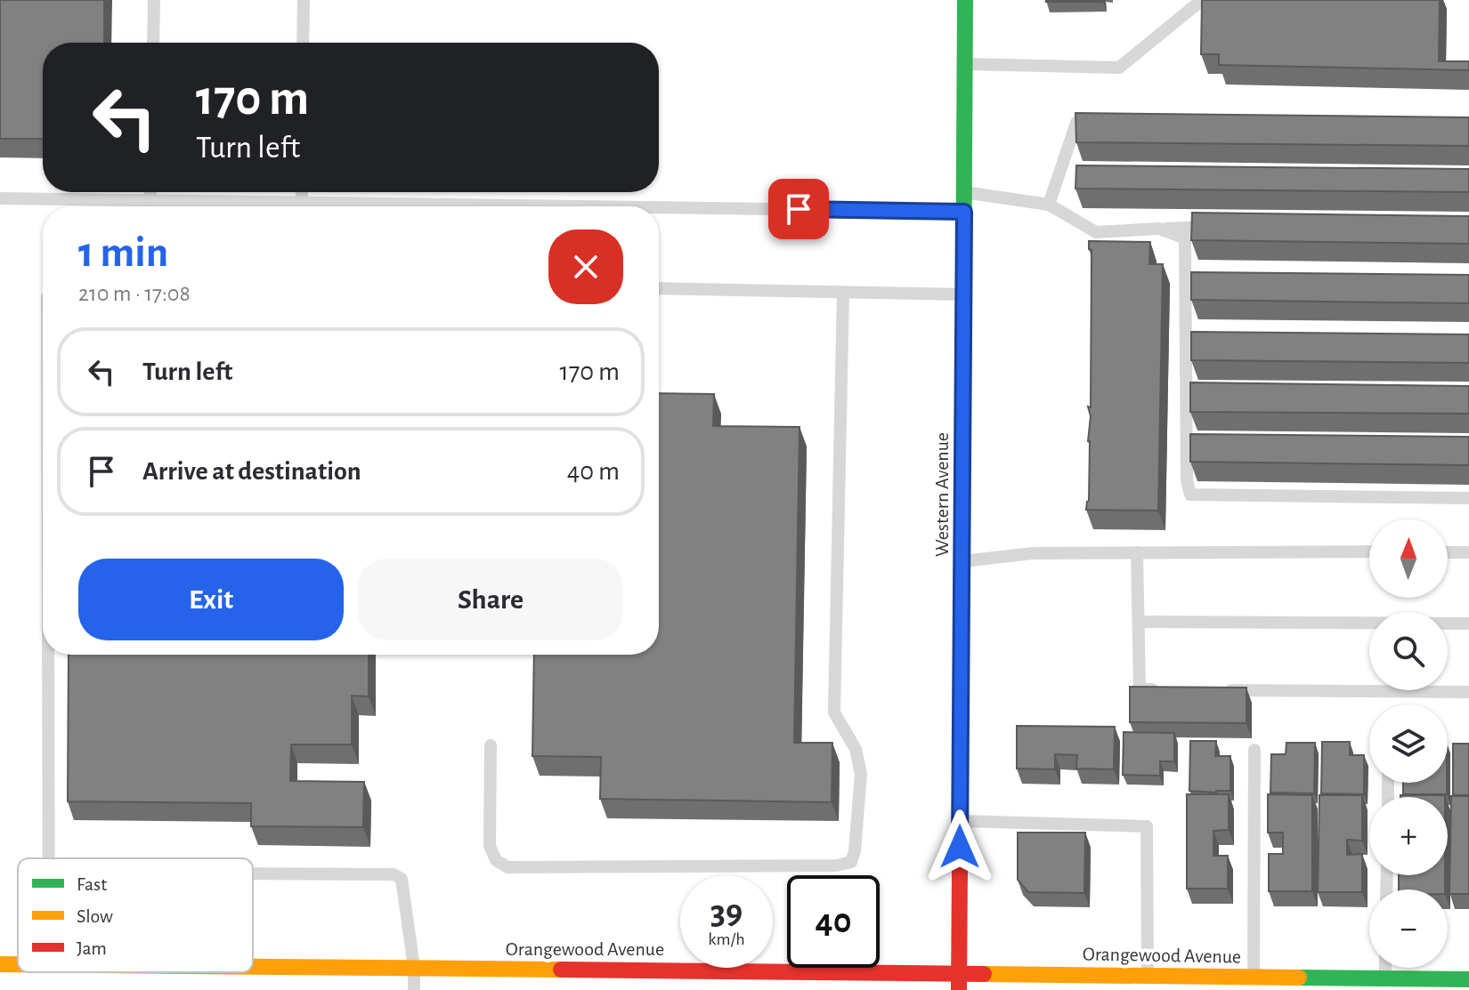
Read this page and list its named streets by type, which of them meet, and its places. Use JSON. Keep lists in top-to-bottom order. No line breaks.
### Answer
{"streets":{"street":["Western Avenue","Orangewood Avenue"]},"crossings":[["Western Avenue","Orangewood Avenue"]],"legend":["Fast","Slow","Jam"],"north":"top","page":{"turn":["170 m","Turn left"],"heading":["1 min","210 m · 17:08"],"list":[{"name":"Turn left","value":"170 m"},{"name":"Arrive at destination","value":"40 m"}],"map_buttons":["+","−"],"buttons":["Exit","Share"],"speed":"39 km/h","limit":"40"}}
